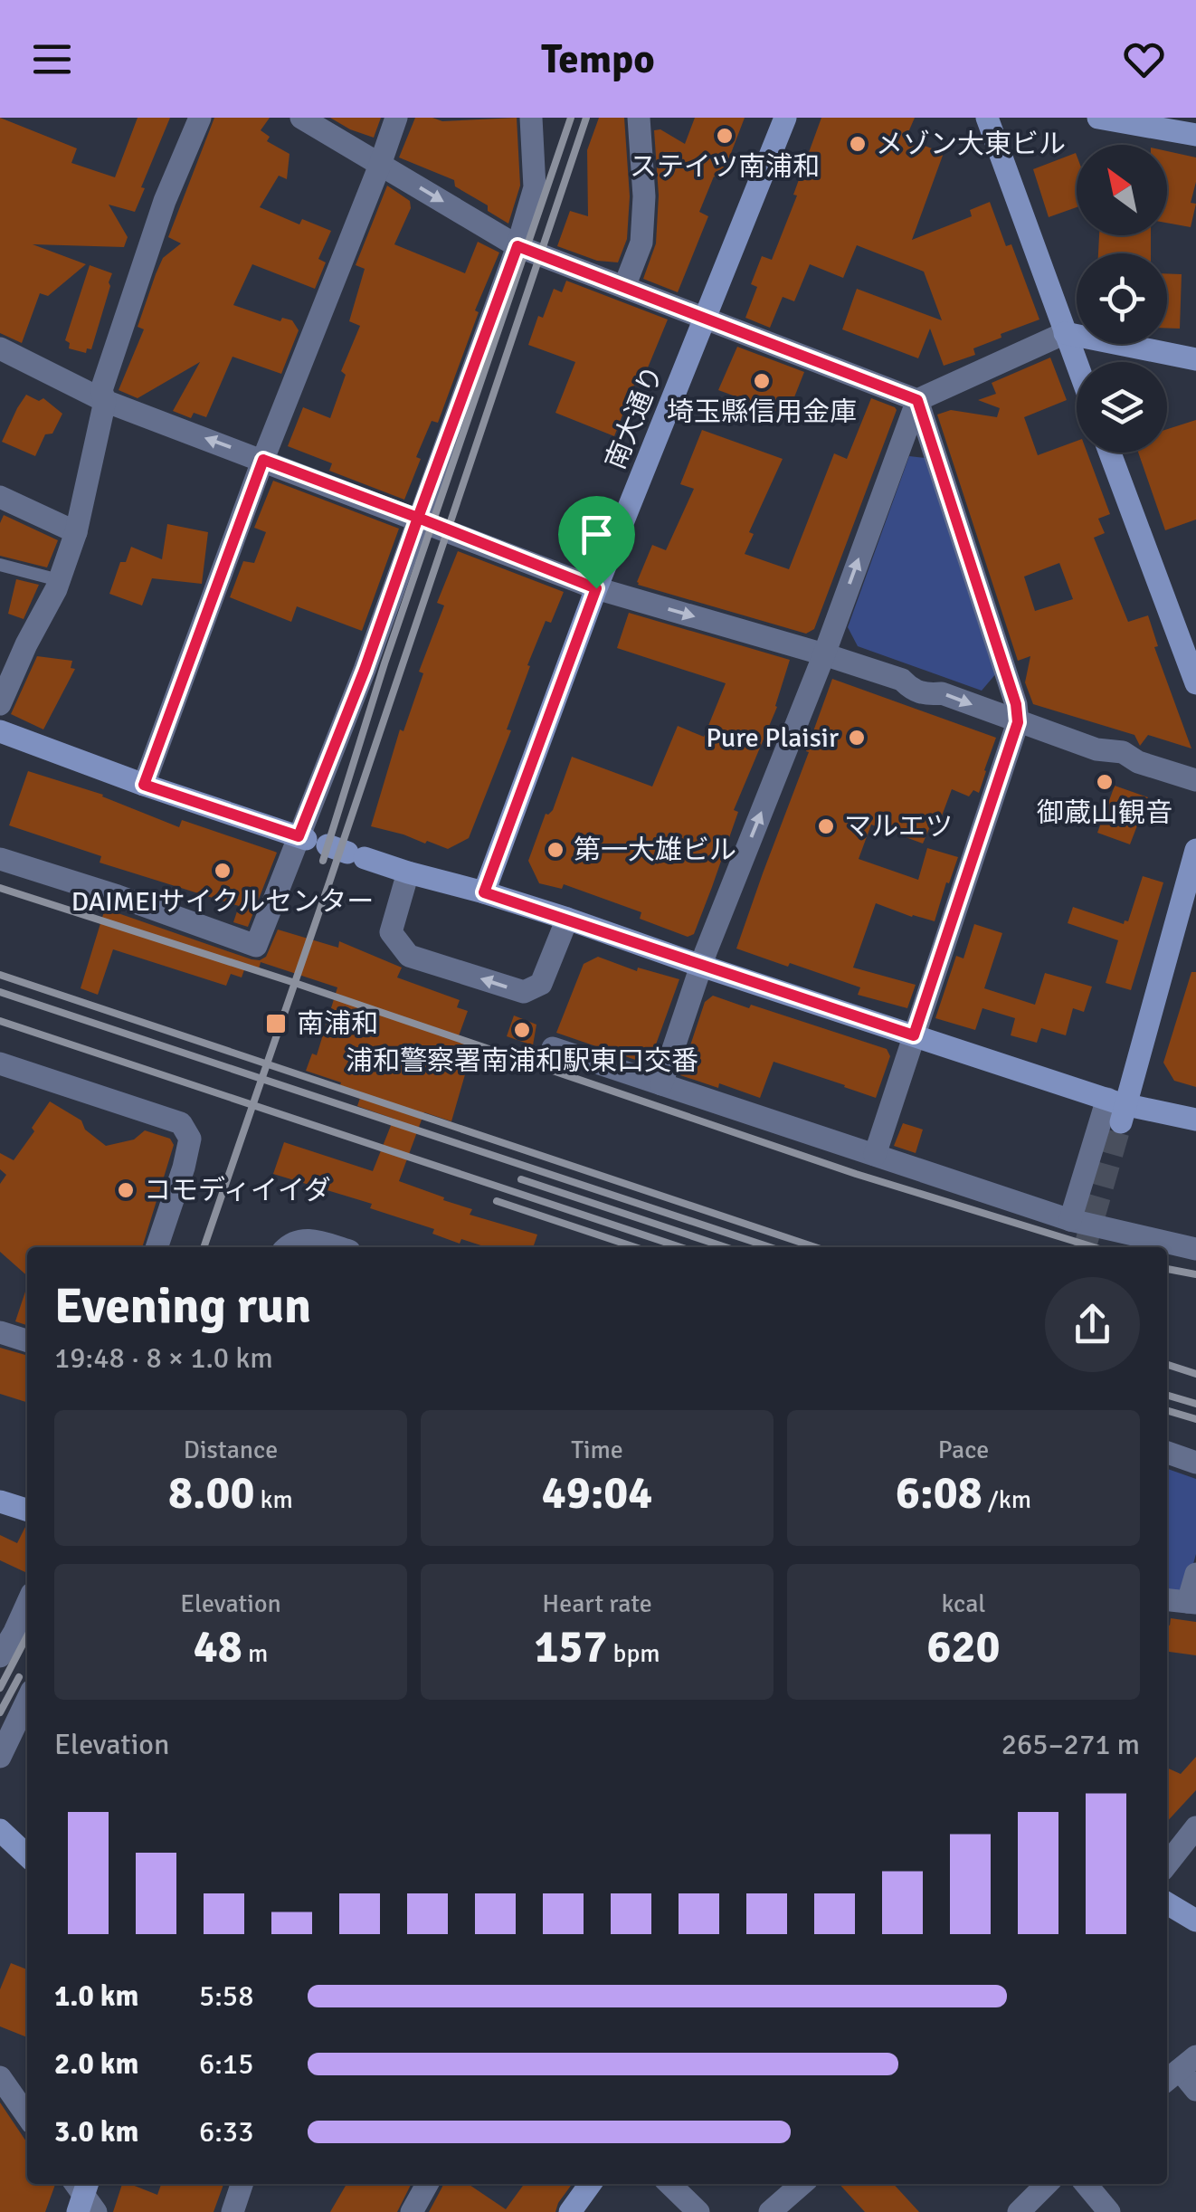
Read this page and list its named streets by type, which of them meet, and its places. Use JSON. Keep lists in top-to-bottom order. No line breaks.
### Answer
{"streets":{"street":["南大通り"]},"places":{"other":["ステイツ南浦和","メゾン大東ビル","埼玉縣信用金庫","Pure Plaisir","御蔵山観音","マルエツ","第一大雄ビル","DAIMEIサイクルセンター","浦和警察署南浦和駅東口交番","コモディイイダ"],"transit":["南浦和"]},"north":"top left","page":{"header":"Tempo","heading":["Evening run","19:48 · 8 × 1.0 km"],"stats":[["Distance","8.00 km"],["Time","49:04"],["Pace","6:08 /km"],["Elevation","48 m"],["Heart rate","157 bpm"],["kcal","620"]],"chart":["Elevation","265–271 m"],"list":[{"name":"1.0 km","note":"5:58"},{"name":"2.0 km","note":"6:15"},{"name":"3.0 km","note":"6:33"}]}}
